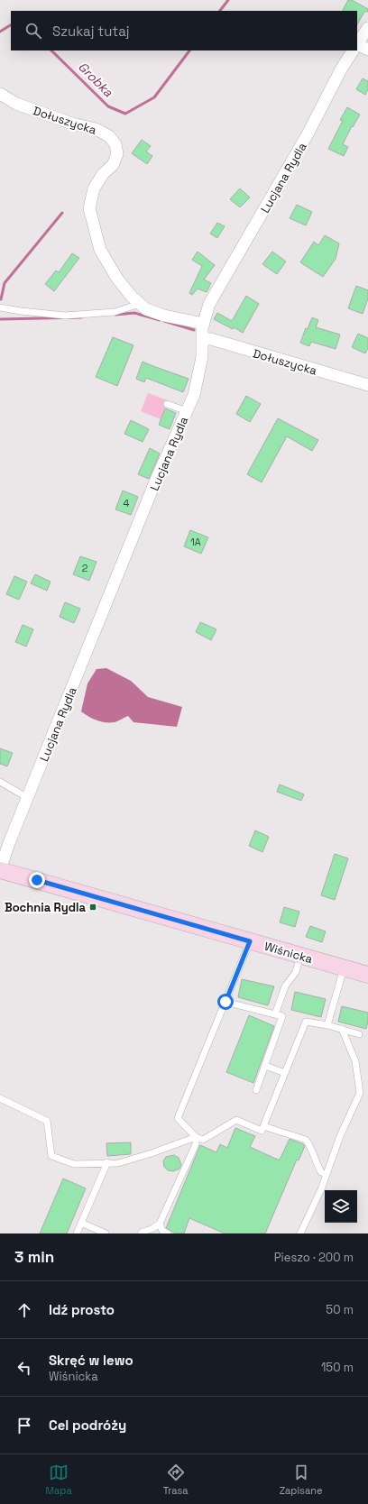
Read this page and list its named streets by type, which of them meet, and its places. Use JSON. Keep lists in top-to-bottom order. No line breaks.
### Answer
{"streets":{"main road":["Wiśnicka"],"street":["Dołuszycka","Lucjana Rydla"]},"crossings":[["Dołuszycka","Lucjana Rydla"],["Lucjana Rydla","Wiśnicka"]],"water":["Grobka"],"places":{"transit":["Bochnia Rydla"]},"house_numbers":["4","1A","2"],"page":{"search":"Szukaj tutaj","heading":["3 min","Pieszo · 200 m"],"list":[["Idź prosto","50 m"],["Skręć w lewo","Wiśnicka","150 m"],"Cel podróży"],"nav":["Mapa","Trasa","Zapisane"]}}
